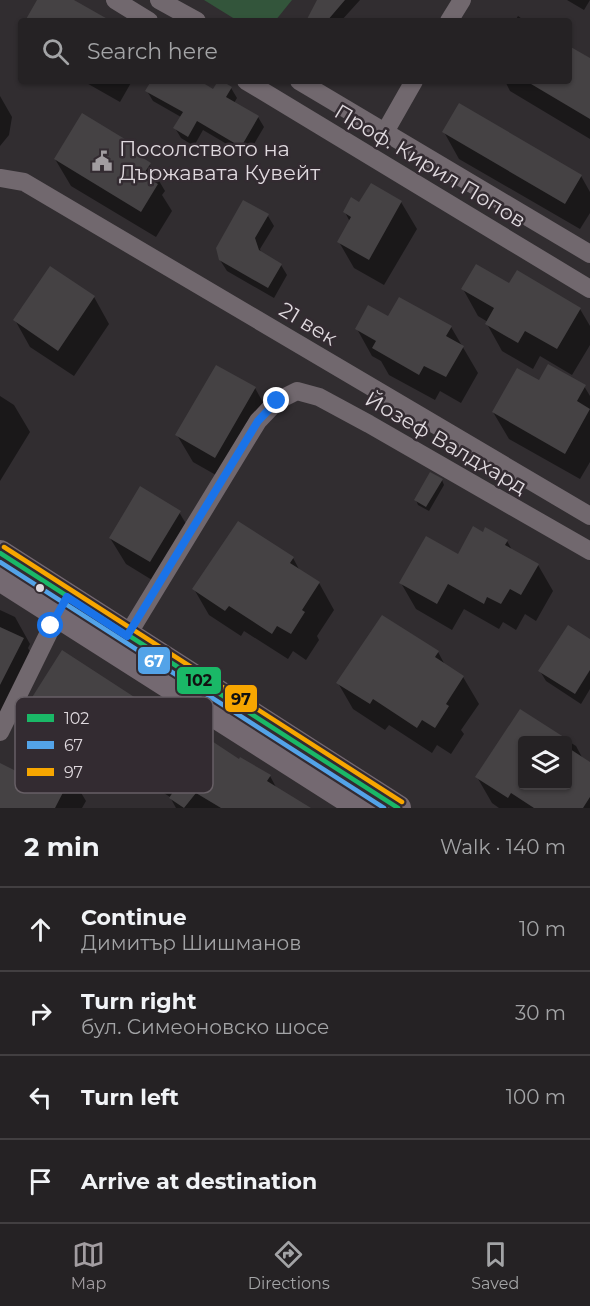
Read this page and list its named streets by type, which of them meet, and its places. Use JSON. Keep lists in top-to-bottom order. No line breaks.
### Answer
{"streets":{"street":["Проф. Кирил Попов","21 век","Йозеф Валдхард"]},"places":{"public building":["Посолството на Държавата Кувейт"]},"lines":["transit line 97","transit line 102","transit line 67"],"legend":["102","67","97"],"page":{"search":"Search here","heading":["2 min","Walk · 140 m"],"list":[["Continue","Димитър Шишманов","10 m"],["Turn right","бул. Симеоновско шосе","30 m"],["Turn left","100 m"],"Arrive at destination"],"nav":["Map","Directions","Saved"]}}
